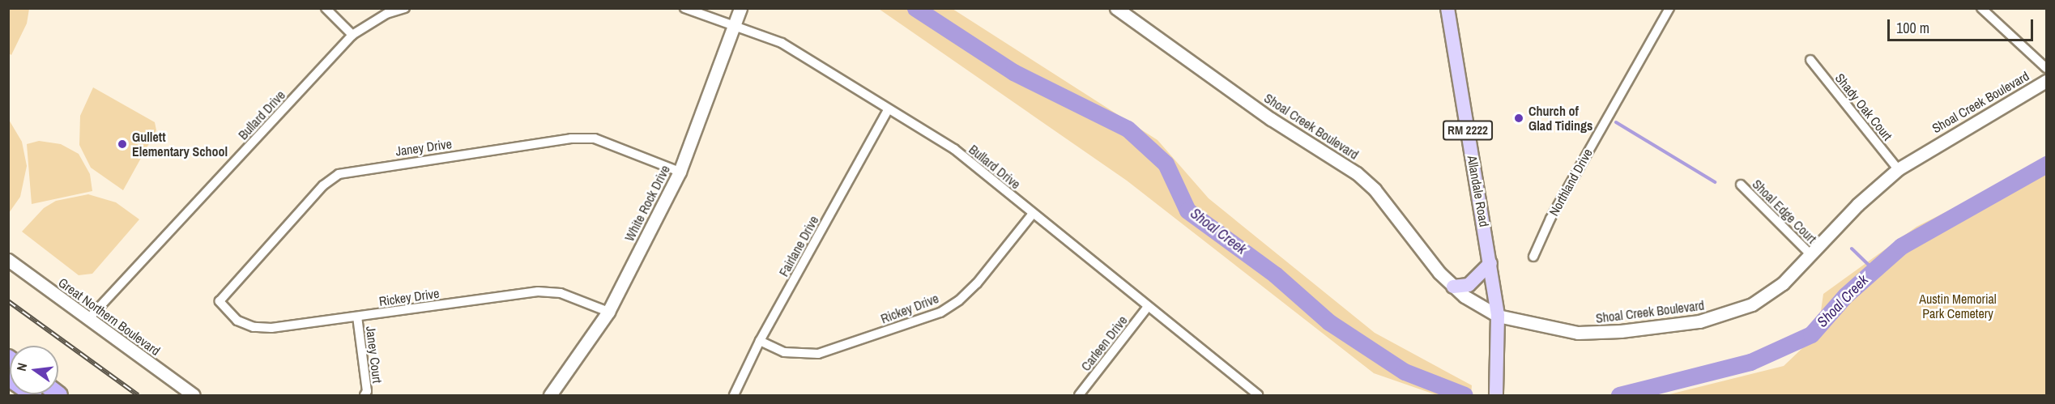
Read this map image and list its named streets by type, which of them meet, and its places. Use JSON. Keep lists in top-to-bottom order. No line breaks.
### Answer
{"streets":{"main road":["RM 2222","Allandale Road"],"street":["Shoal Creek Boulevard","Shady Oak Court","Bullard Drive","Janey Drive","Northland Drive","White Rock Drive","Shoal Edge Court","Fairlane Drive","Rickey Drive","Great Northern Boulevard","Carleen Drive","Janey Court"]},"crossings":[["Shoal Creek Boulevard","Shady Oak Court"],["Shoal Creek Boulevard","RM 2222"],["Shoal Creek Boulevard","Allandale Road"],["Shoal Creek Boulevard","Shoal Edge Court"],["Bullard Drive","White Rock Drive"],["Bullard Drive","Fairlane Drive"],["Bullard Drive","Rickey Drive"],["Bullard Drive","Great Northern Boulevard"],["Bullard Drive","Carleen Drive"],["RM 2222","Allandale Road"],["Janey Drive","White Rock Drive"],["Janey Drive","Rickey Drive"],["White Rock Drive","Rickey Drive"],["Fairlane Drive","Rickey Drive"],["Rickey Drive","Janey Court"]],"water":["Shoal Creek"],"parks":["Austin Memorial Park Cemetery"],"places":["Church of Glad Tidings","Gullett Elementary School"],"scale_bar":"100 m","north":"left"}
